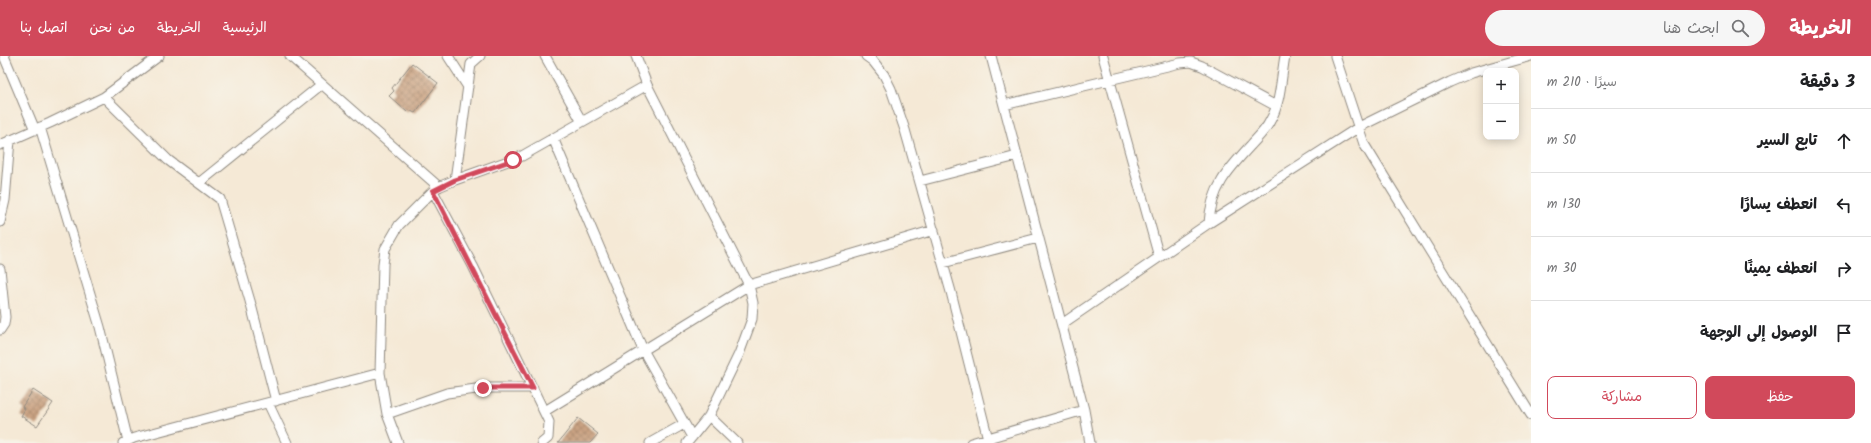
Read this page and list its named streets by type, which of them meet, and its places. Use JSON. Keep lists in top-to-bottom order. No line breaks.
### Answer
{"page":{"header":"الخريطة","search":"ابحث هنا","nav":["الرئيسية","الخريطة","من نحن","اتصل بنا"],"heading":["3 دقيقة","سيرًا · 210 m"],"map_buttons":["+","−"],"list":[["تابع السير","50 m"],["انعطف يسارًا","130 m"],["انعطف يمينًا","30 m"],"الوصول إلى الوجهة"],"buttons":["حفظ","مشاركة"]}}
